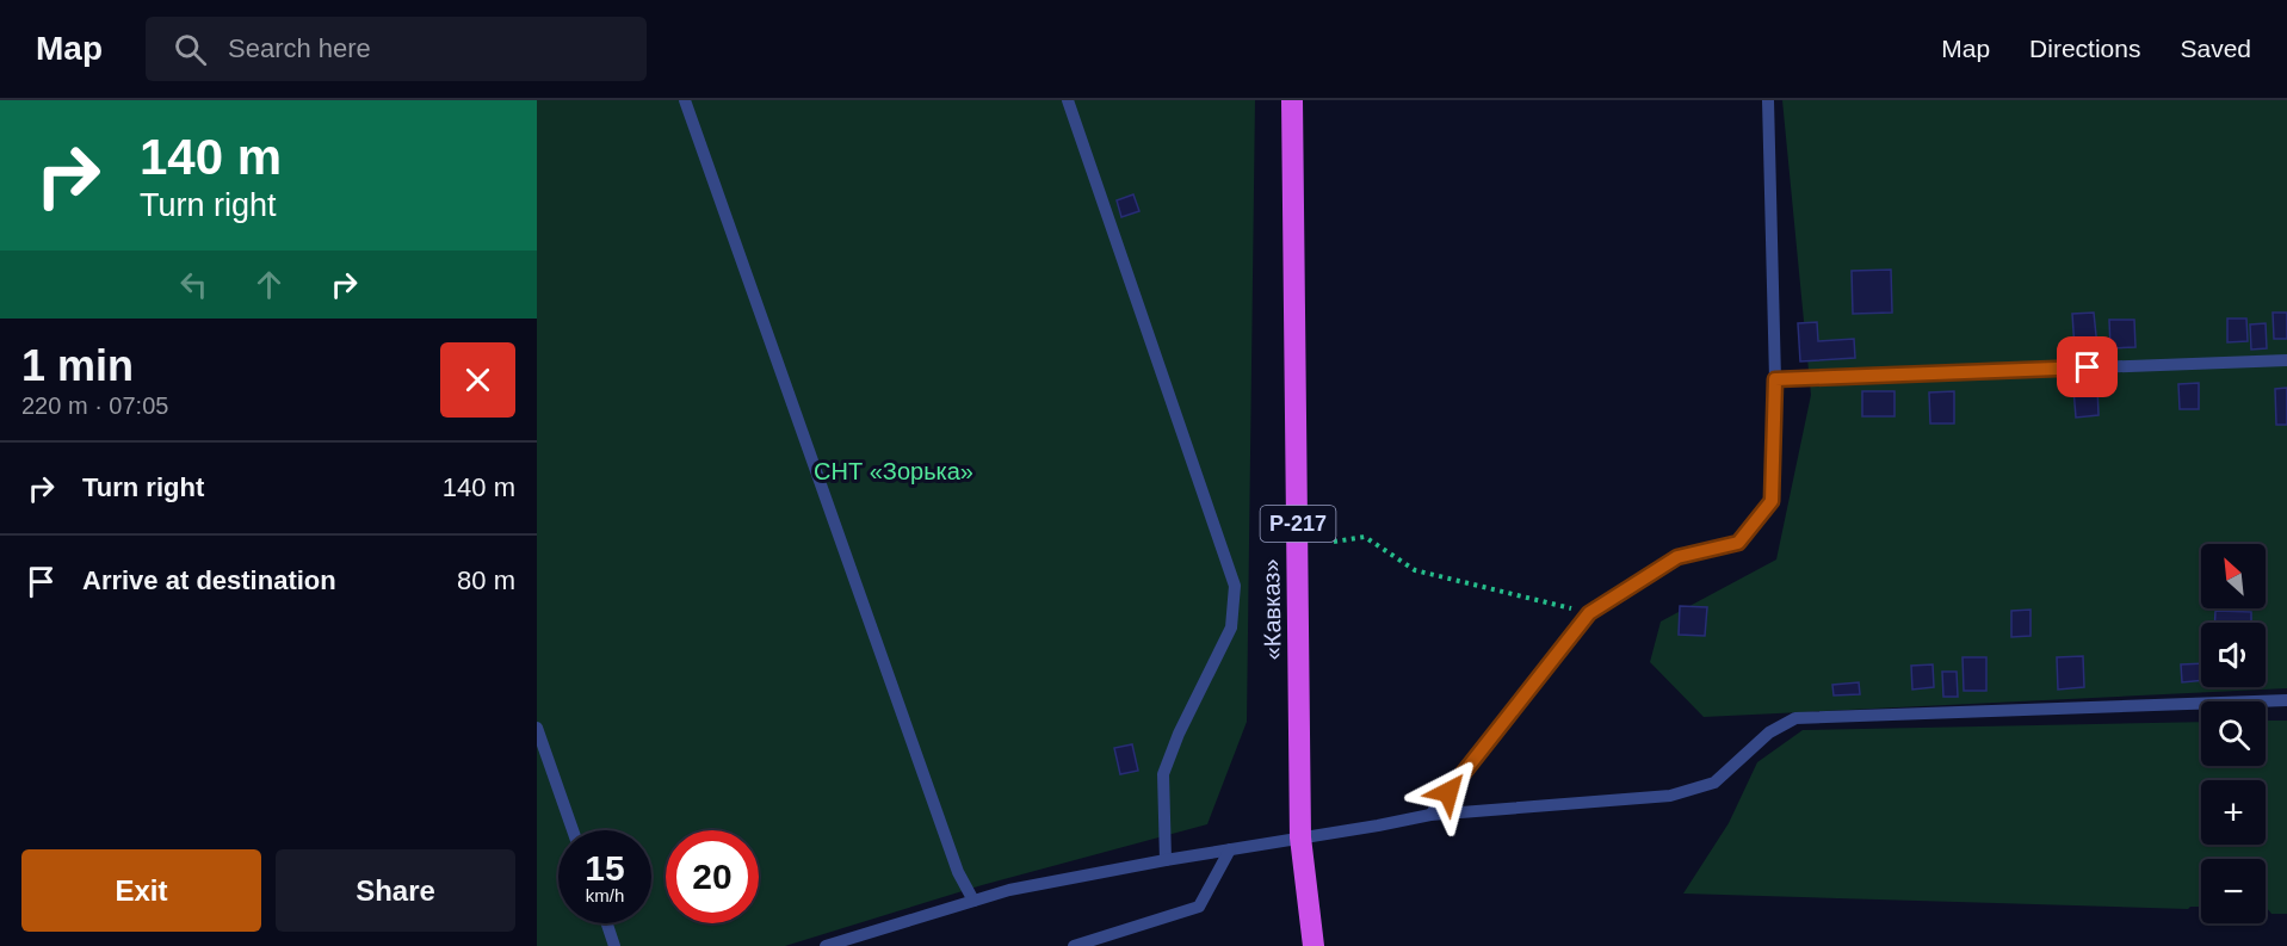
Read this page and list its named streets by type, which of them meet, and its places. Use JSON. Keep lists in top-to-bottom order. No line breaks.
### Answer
{"streets":{"highway":["Р-217","«Кавказ»"]},"parks":["СНТ «Зорька»"],"north":"top left","page":{"header":"Map","search":"Search here","nav":["Map","Directions","Saved"],"turn":["140 m","Turn right"],"heading":["1 min","220 m · 07:05"],"list":[{"name":"Turn right","value":"140 m"},{"name":"Arrive at destination","value":"80 m"}],"map_buttons":["+","−"],"speed":"15 km/h","limit":"20","buttons":["Exit","Share"]}}
